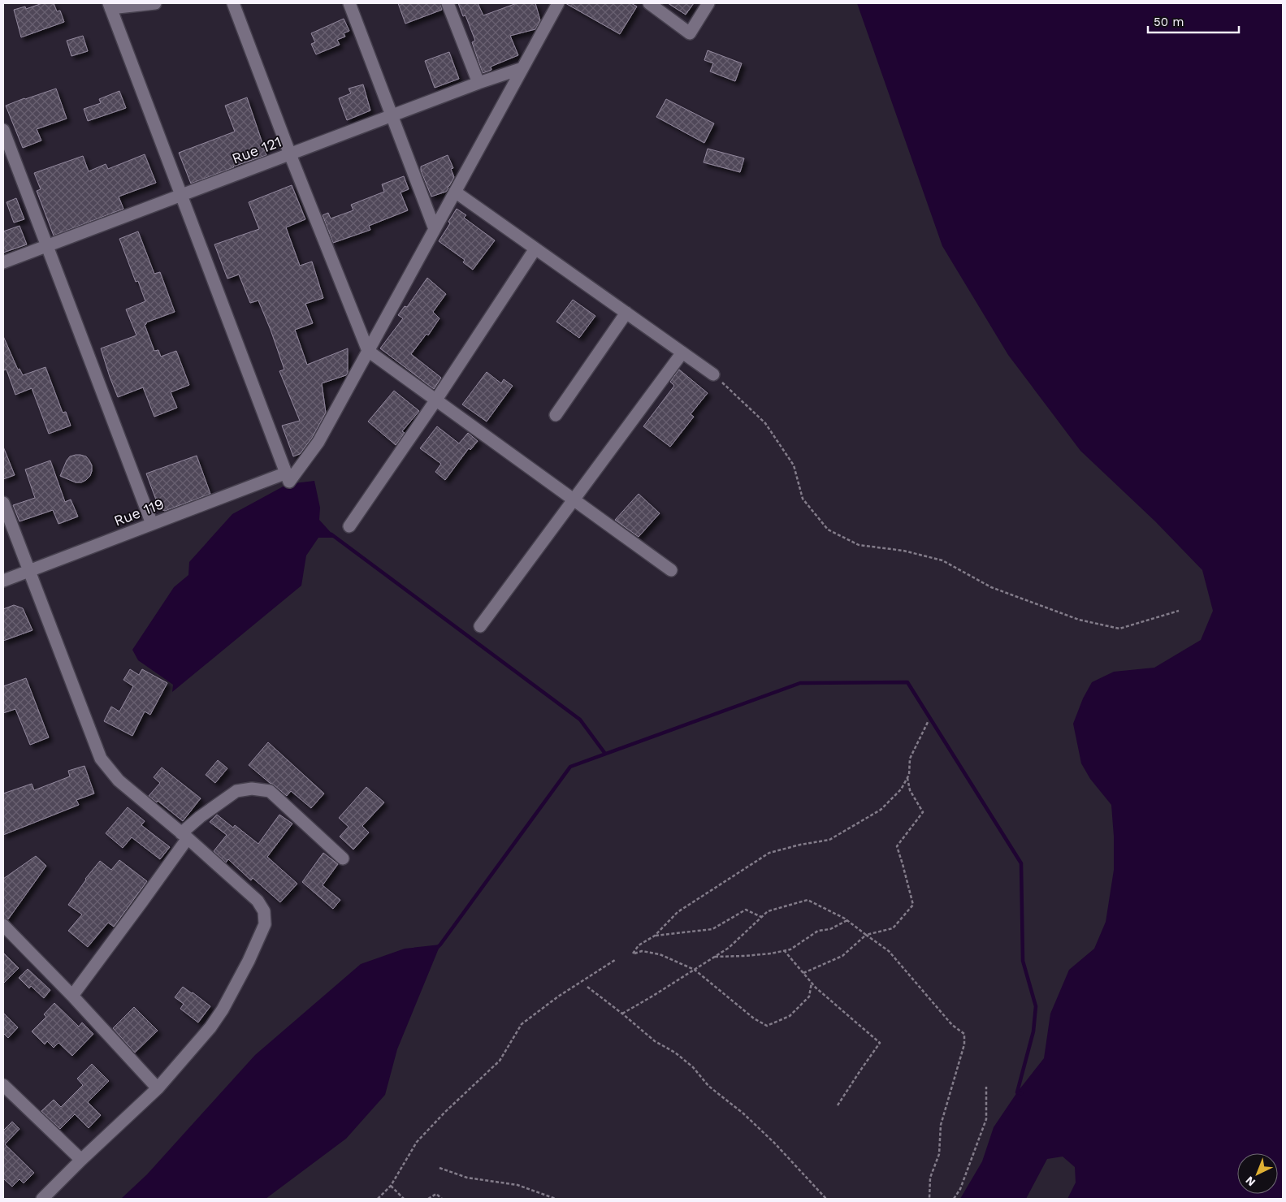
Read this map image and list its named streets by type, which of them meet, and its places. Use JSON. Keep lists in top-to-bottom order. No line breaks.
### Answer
{"streets":{"street":["Rue 121","Rue 119"]},"scale_bar":"50 m","north":"bottom left"}
